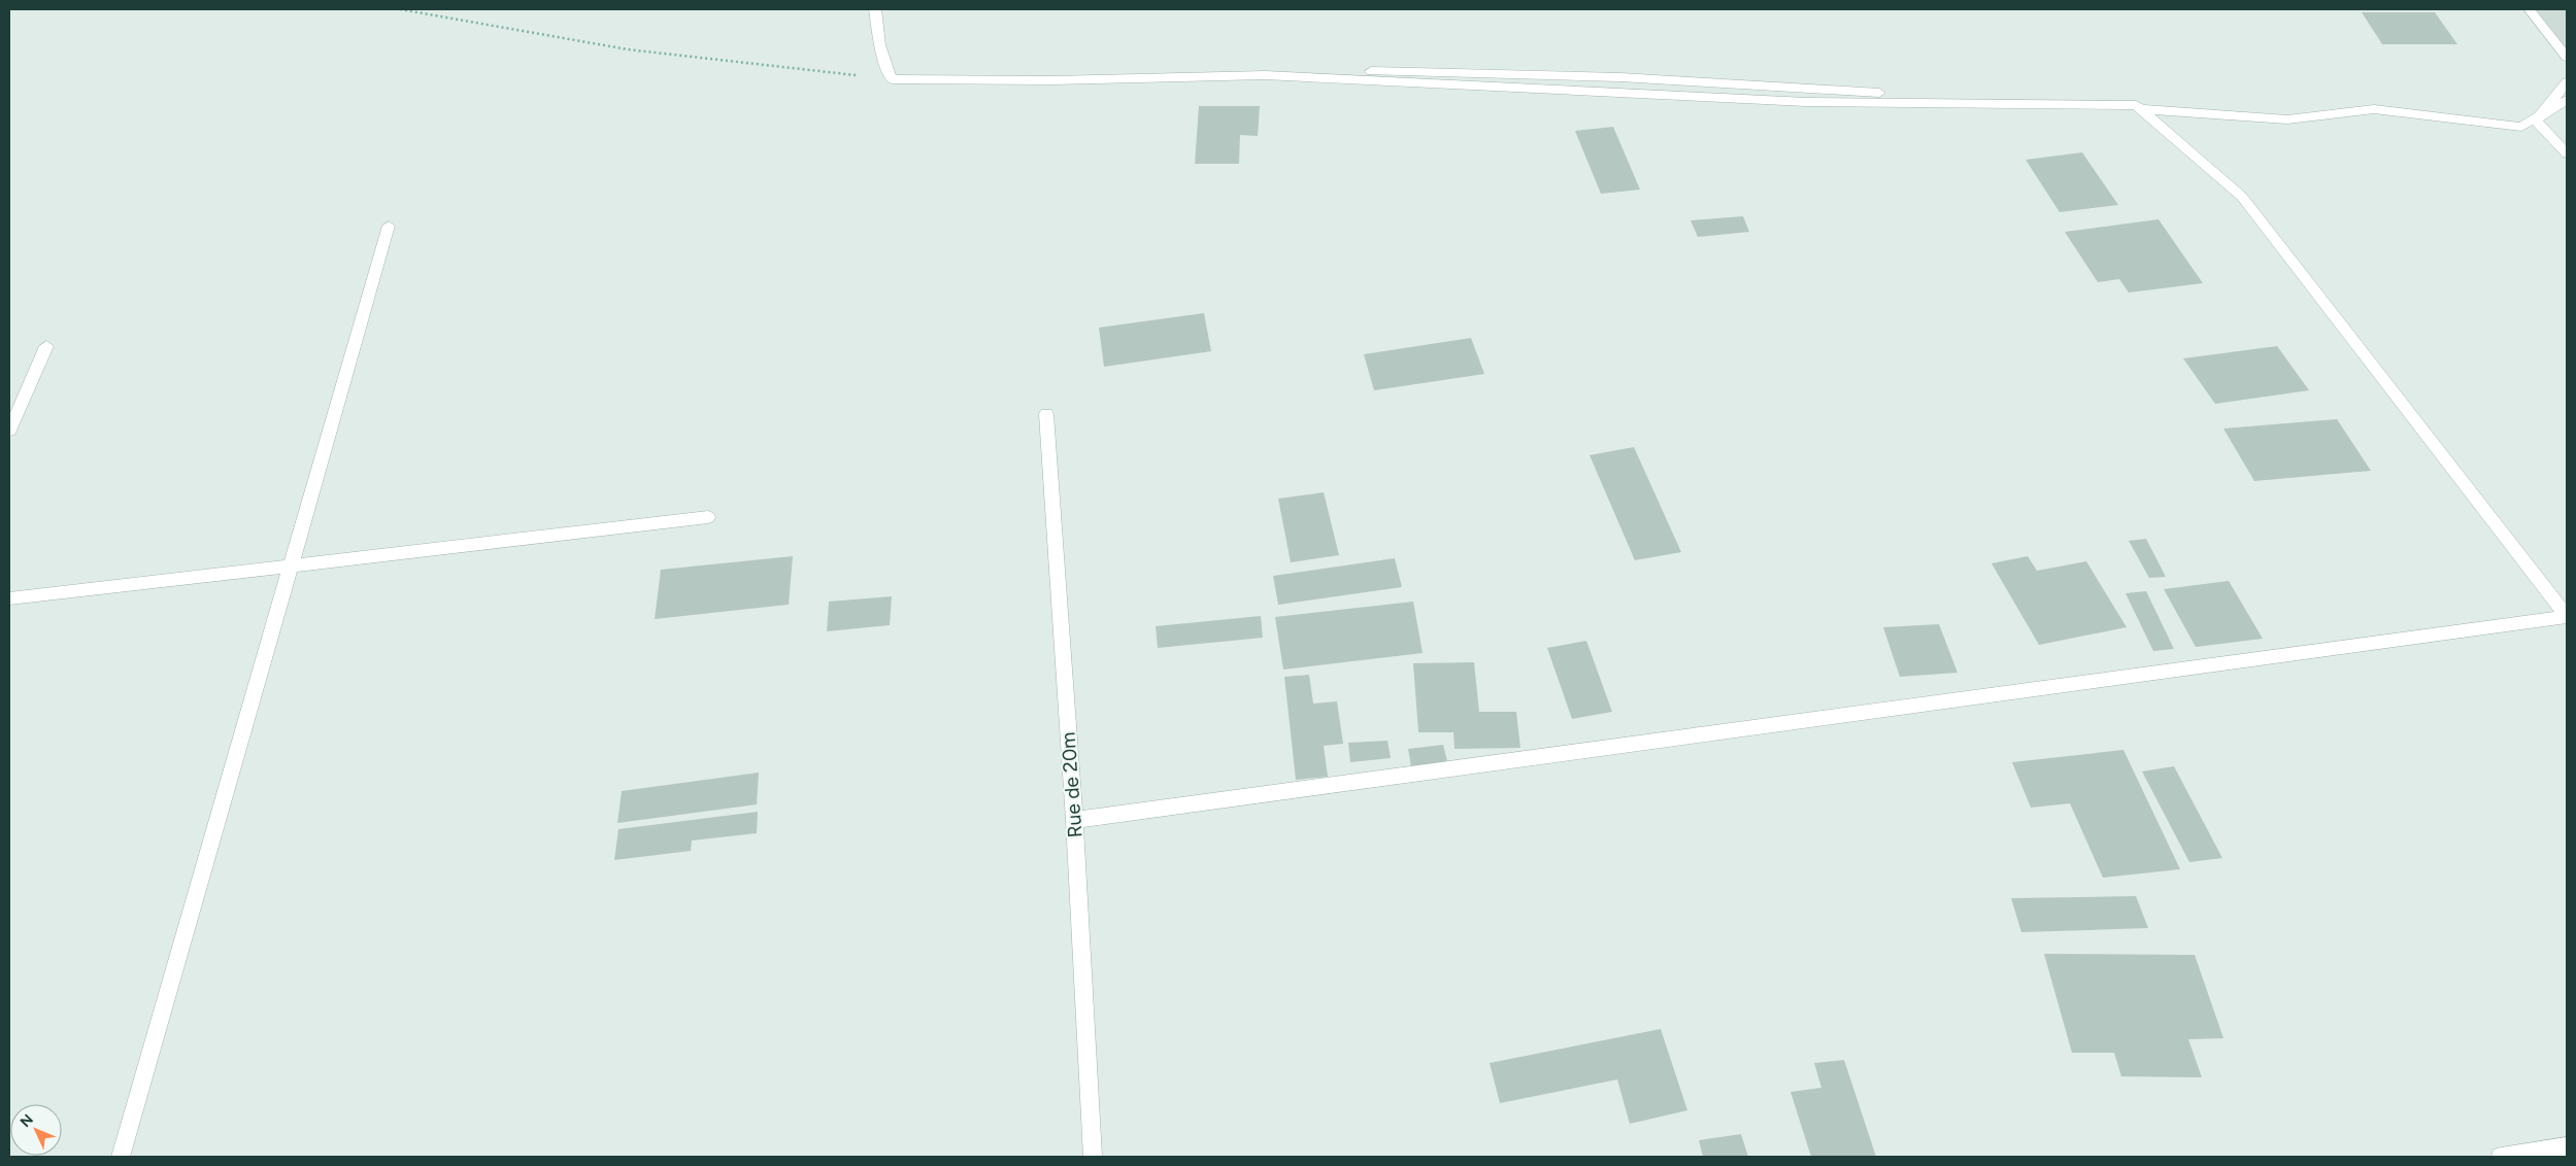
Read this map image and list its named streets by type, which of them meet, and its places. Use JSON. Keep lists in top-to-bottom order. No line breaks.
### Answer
{"streets":{"street":["Rue de 20m"]},"north":"top left"}
